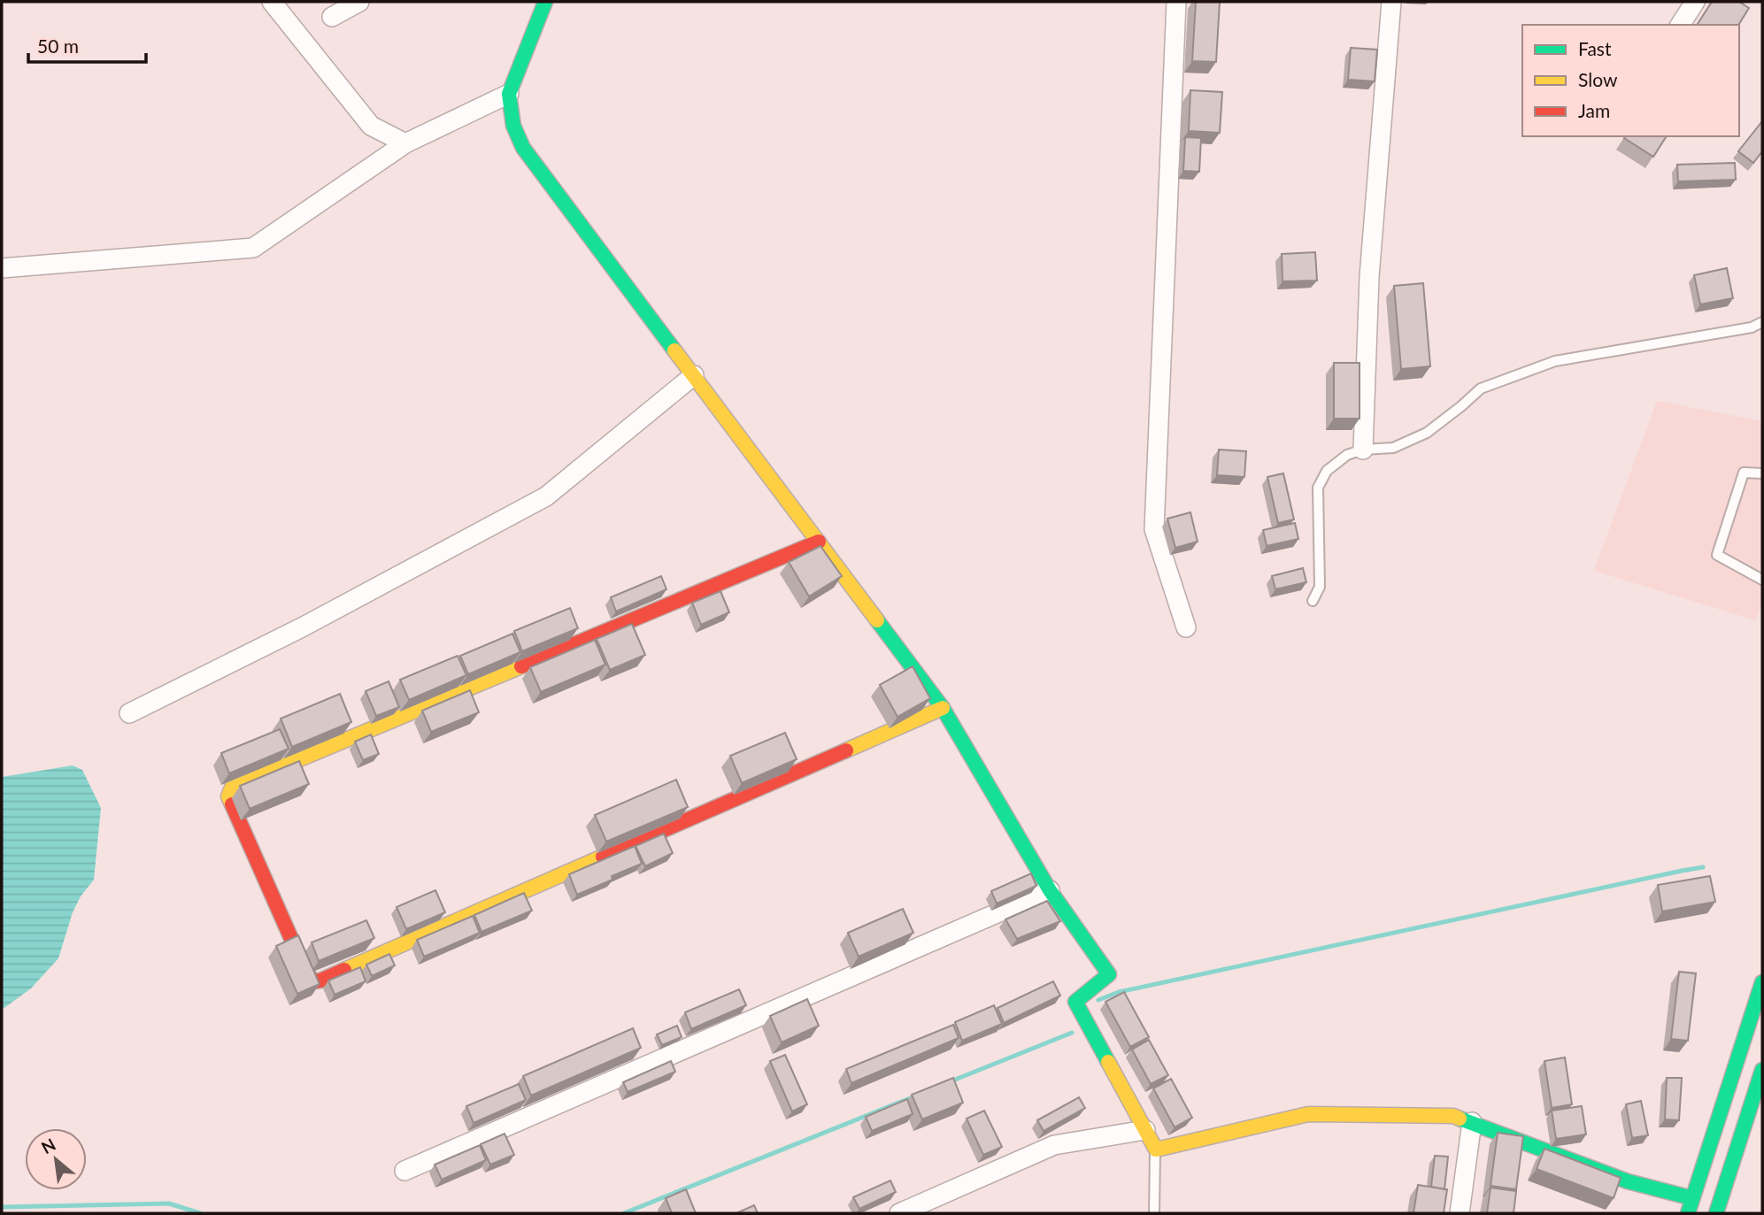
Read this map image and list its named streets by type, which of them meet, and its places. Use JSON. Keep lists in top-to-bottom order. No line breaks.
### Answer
{"legend":["Fast","Slow","Jam"],"scale_bar":"50 m","north":"top left"}
